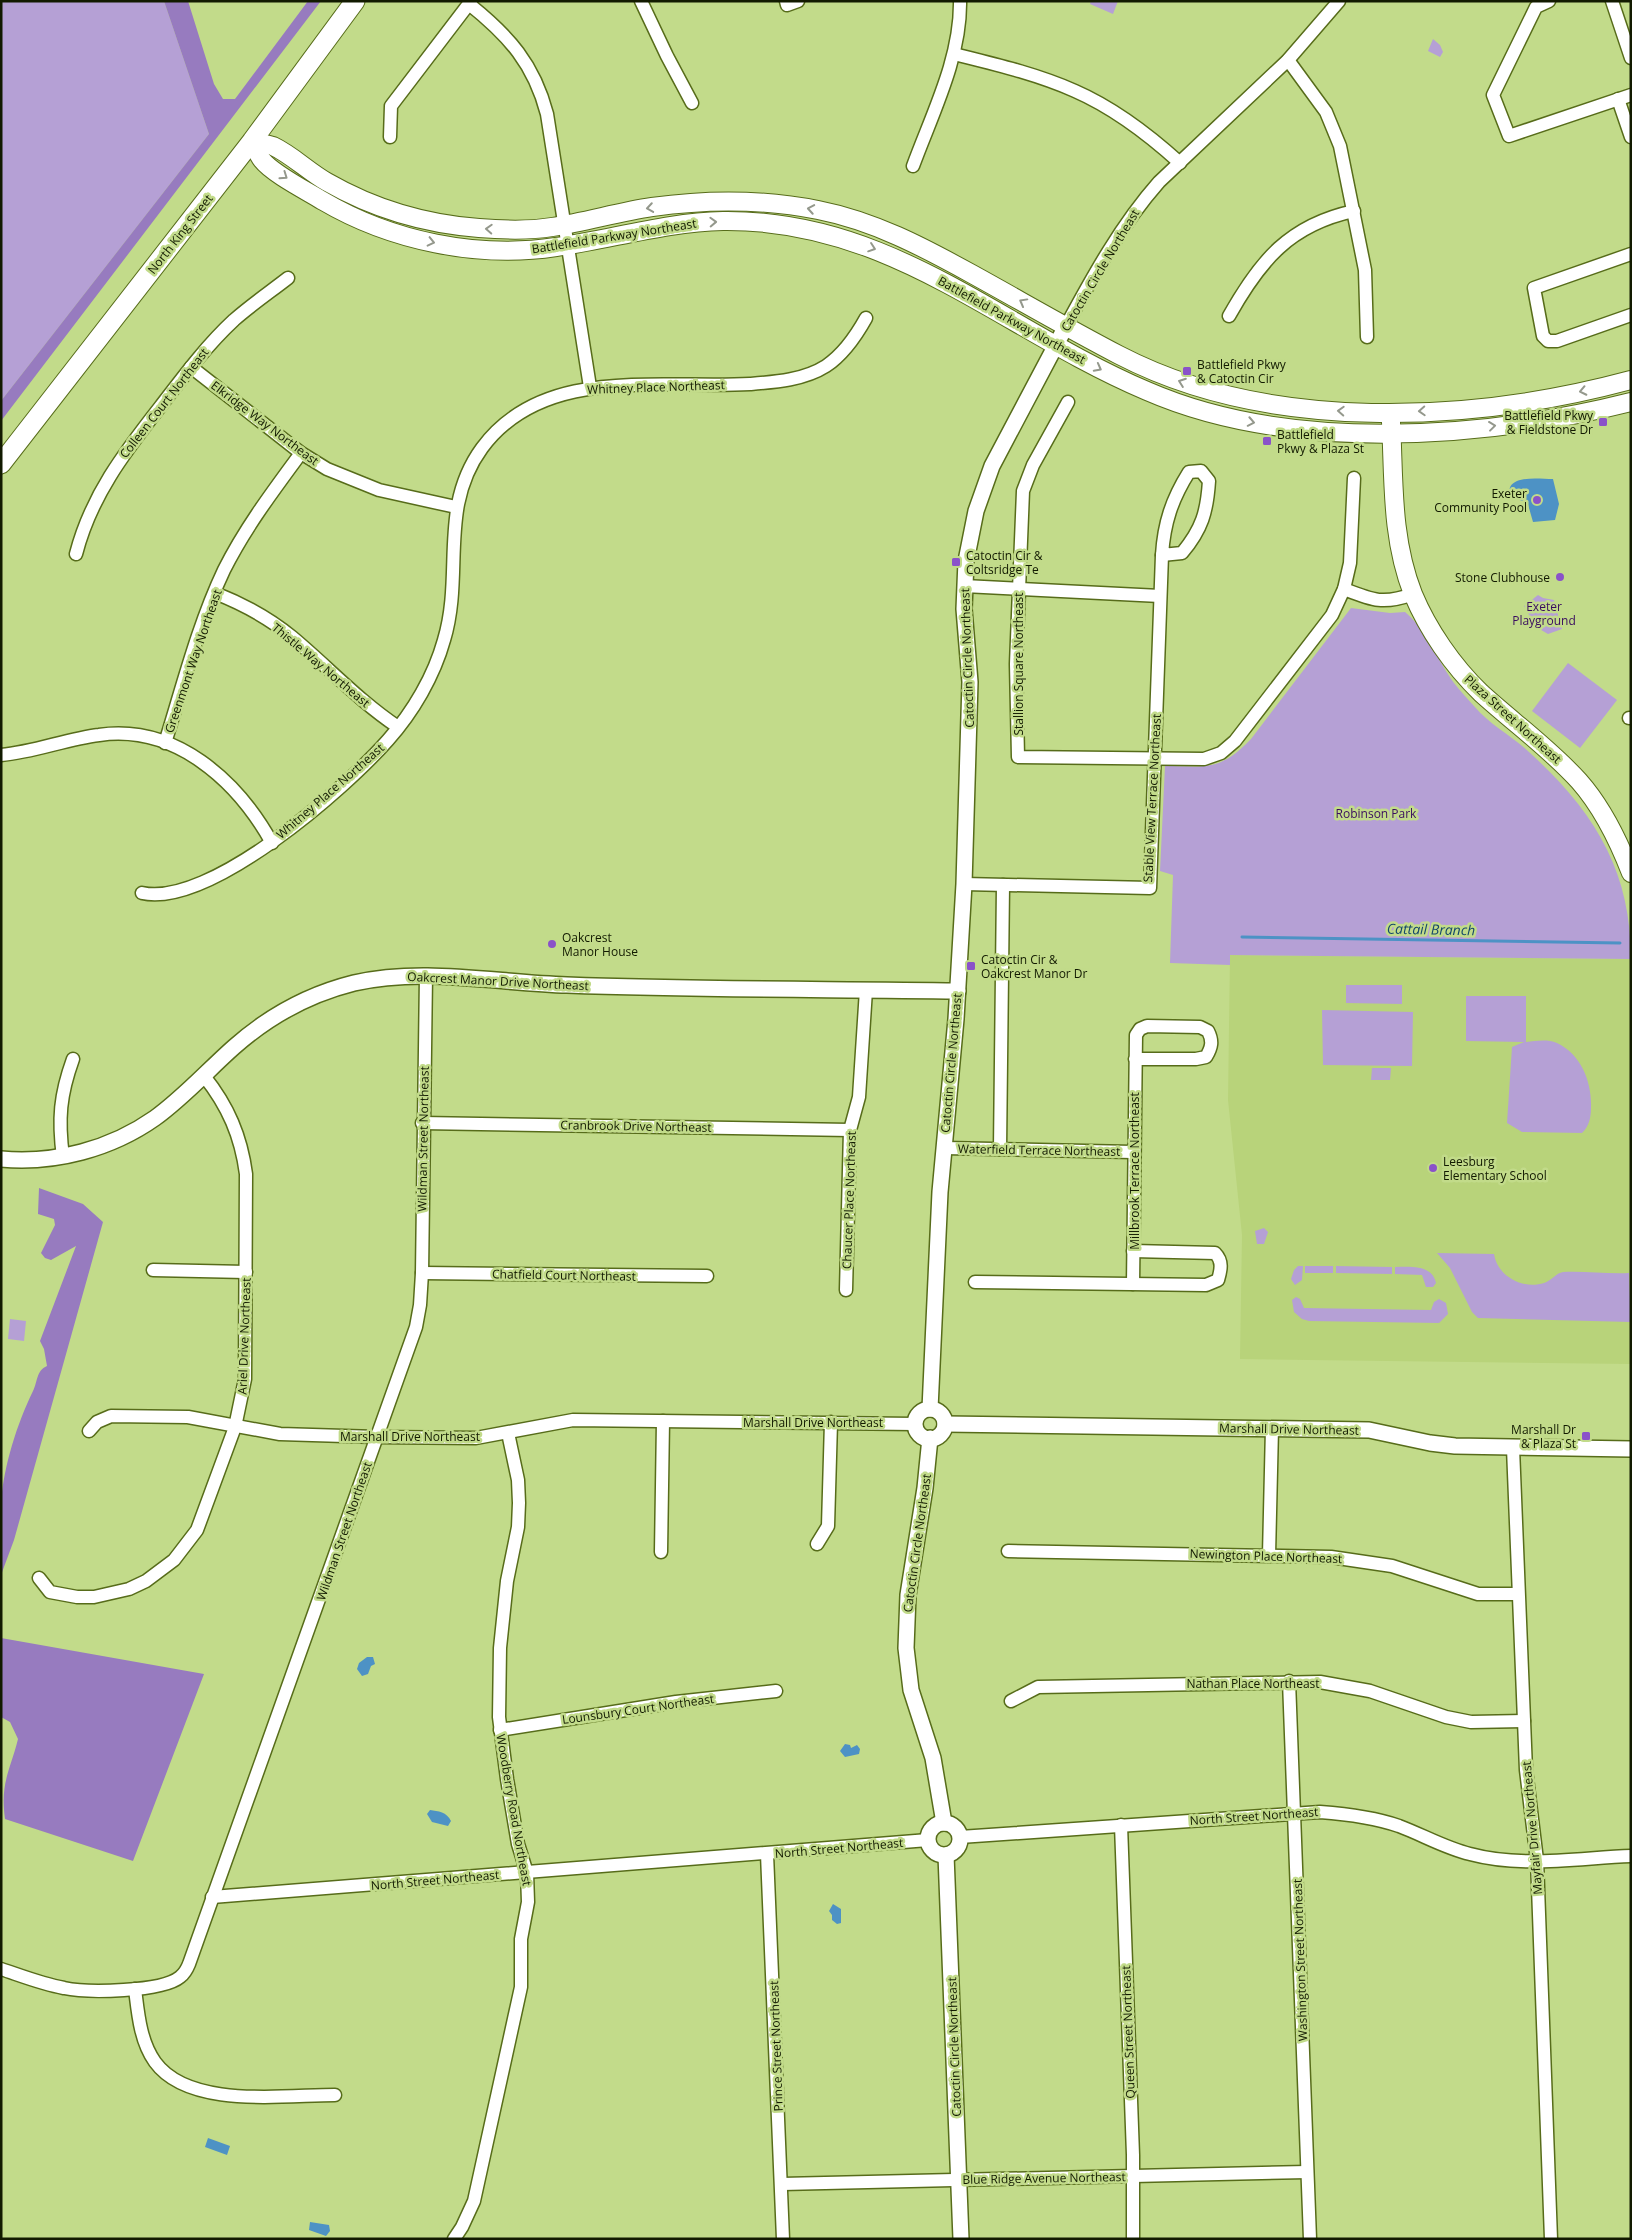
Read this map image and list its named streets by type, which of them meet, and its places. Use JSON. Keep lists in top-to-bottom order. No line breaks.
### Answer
{"streets":{"main road":["North King Street","Battlefield Parkway Northeast","Plaza Street Northeast"],"street":["Catoctin Circle Northeast","Whitney Place Northeast","Colleen Court Northeast","Elkridge Way Northeast","Greenmont Way Northeast","Stallion Square Northeast","Thistle Way Northeast","Stable View Terrace Northeast","Oakcrest Manor Drive Northeast","Cranbrook Drive Northeast","Wildman Street Northeast","Waterfield Terrace Northeast","Millbrook Terrace Northeast","Chaucer Place Northeast","Chatfield Court Northeast","Ariel Drive Northeast","Marshall Drive Northeast","Newington Place Northeast","Nathan Place Northeast","Lounsbury Court Northeast","Woodberry Road Northeast","North Street Northeast","Mayfair Drive Northeast","Washington Street Northeast","Queen Street Northeast","Prince Street Northeast","Blue Ridge Avenue Northeast"]},"crossings":[["North King Street","Battlefield Parkway Northeast"],["Battlefield Parkway Northeast","Catoctin Circle Northeast"],["Battlefield Parkway Northeast","Plaza Street Northeast"],["Catoctin Circle Northeast","Stable View Terrace Northeast"],["Catoctin Circle Northeast","Oakcrest Manor Drive Northeast"],["Catoctin Circle Northeast","Waterfield Terrace Northeast"],["Catoctin Circle Northeast","Marshall Drive Northeast"],["Catoctin Circle Northeast","North Street Northeast"],["Catoctin Circle Northeast","Blue Ridge Avenue Northeast"],["Whitney Place Northeast","Elkridge Way Northeast"],["Whitney Place Northeast","Thistle Way Northeast"],["Colleen Court Northeast","Elkridge Way Northeast"],["Elkridge Way Northeast","Greenmont Way Northeast"],["Greenmont Way Northeast","Thistle Way Northeast"],["Stallion Square Northeast","Stable View Terrace Northeast"],["Oakcrest Manor Drive Northeast","Wildman Street Northeast"],["Oakcrest Manor Drive Northeast","Chaucer Place Northeast"],["Oakcrest Manor Drive Northeast","Ariel Drive Northeast"],["Cranbrook Drive Northeast","Wildman Street Northeast"],["Cranbrook Drive Northeast","Chaucer Place Northeast"],["Wildman Street Northeast","Chatfield Court Northeast"],["Wildman Street Northeast","Marshall Drive Northeast"],["Wildman Street Northeast","North Street Northeast"],["Waterfield Terrace Northeast","Millbrook Terrace Northeast"],["Ariel Drive Northeast","Marshall Drive Northeast"],["Marshall Drive Northeast","Woodberry Road Northeast"],["Marshall Drive Northeast","Mayfair Drive Northeast"],["Newington Place Northeast","Mayfair Drive Northeast"],["Nathan Place Northeast","Mayfair Drive Northeast"],["Nathan Place Northeast","Washington Street Northeast"],["Lounsbury Court Northeast","Woodberry Road Northeast"],["Woodberry Road Northeast","North Street Northeast"],["North Street Northeast","Mayfair Drive Northeast"],["North Street Northeast","Washington Street Northeast"],["North Street Northeast","Queen Street Northeast"],["North Street Northeast","Prince Street Northeast"],["Washington Street Northeast","Blue Ridge Avenue Northeast"],["Queen Street Northeast","Blue Ridge Avenue Northeast"],["Prince Street Northeast","Blue Ridge Avenue Northeast"]],"water":["Cattail Branch"],"parks":["Exeter Playground","Robinson Park"],"places":{"transit":["Battlefield Pkwy & Catoctin Cir","Battlefield Pkwy & Fieldstone Dr","Battlefield Pkwy & Plaza St","Catoctin Cir & Coltsridge Te","Catoctin Cir & Oakcrest Manor Dr","Marshall Dr & Plaza St"],"other":["Exeter Community Pool","Stone Clubhouse","Oakcrest Manor House","Leesburg Elementary School"]}}
